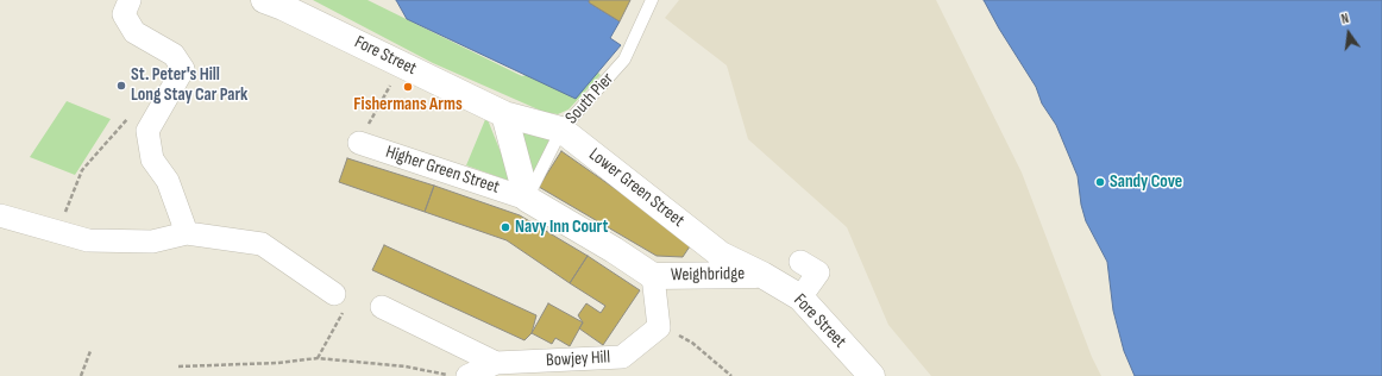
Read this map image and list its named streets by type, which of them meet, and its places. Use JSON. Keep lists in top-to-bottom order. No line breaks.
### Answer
{"streets":{"street":["Fore Street","Higher Green Street","Lower Green Street","Weighbridge","Bowjey Hill"],"lane":["South Pier"]},"crossings":[["Fore Street","Higher Green Street"],["Fore Street","Lower Green Street"],["Fore Street","Weighbridge"],["South Pier","Higher Green Street"],["South Pier","Lower Green Street"],["Higher Green Street","Lower Green Street"],["Higher Green Street","Weighbridge"],["Lower Green Street","Weighbridge"]],"places":["St. Peter's Hill Long Stay Car Park","Fishermans Arms","Sandy Cove","Navy Inn Court"],"north":"top"}
